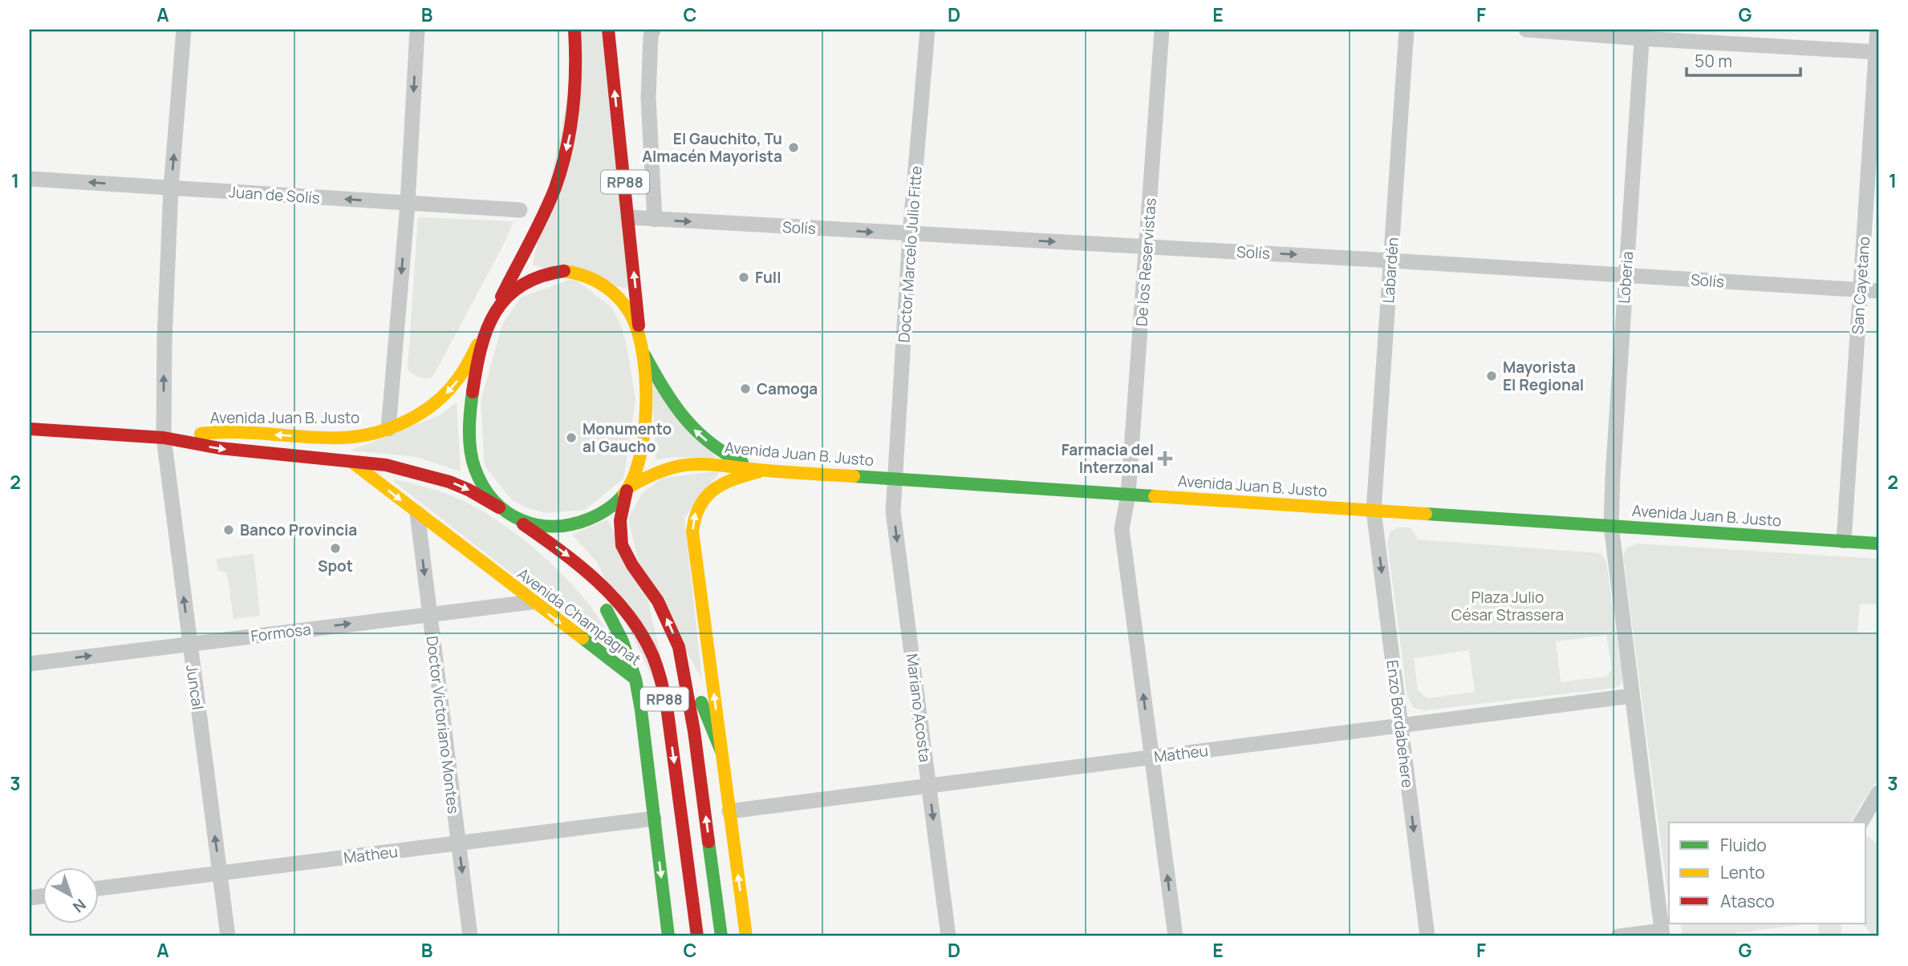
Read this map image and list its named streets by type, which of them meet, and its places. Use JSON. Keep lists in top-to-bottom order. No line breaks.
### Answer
{"streets":{"main road":["RP88","Avenida Juan B. Justo","Avenida Champagnat"],"street":["Juan de Solís","Solís","Doctor Marcelo Julio Fitte","De los Reservistas","Labardén","Loberia","San Cayetano","Formosa","Juncal","Mariano Acosta","Enzo Bordabehere","Doctor Victoriano Montes","Matheu"]},"crossings":[["RP88","Solís"],["RP88","Avenida Juan B. Justo"],["RP88","Avenida Champagnat"],["Juan de Solís","Juncal"],["Solís","Doctor Marcelo Julio Fitte"],["Solís","De los Reservistas"],["Solís","Labardén"],["Solís","Loberia"],["Solís","San Cayetano"],["Doctor Marcelo Julio Fitte","Avenida Juan B. Justo"],["Doctor Marcelo Julio Fitte","Mariano Acosta"],["De los Reservistas","Avenida Juan B. Justo"],["De los Reservistas","Matheu"],["Labardén","Avenida Juan B. Justo"],["Labardén","Enzo Bordabehere"],["Loberia","Avenida Juan B. Justo"],["Loberia","Matheu"],["San Cayetano","Avenida Juan B. Justo"],["Avenida Juan B. Justo","Avenida Champagnat"],["Avenida Juan B. Justo","Juncal"],["Avenida Juan B. Justo","Mariano Acosta"],["Avenida Juan B. Justo","Enzo Bordabehere"],["Avenida Champagnat","Formosa"],["Avenida Champagnat","Doctor Victoriano Montes"],["Avenida Champagnat","Matheu"],["Formosa","Juncal"],["Formosa","Doctor Victoriano Montes"],["Juncal","Matheu"],["Mariano Acosta","Matheu"],["Enzo Bordabehere","Matheu"],["Doctor Victoriano Montes","Matheu"]],"one_way":["Juan de Solís","Solís","De los Reservistas","Formosa","Juncal","Mariano Acosta","Enzo Bordabehere","Doctor Victoriano Montes"],"parks":["Plaza Julio César Strassera"],"places":{"other":["El Gauchito, Tu Almacén Mayorista","Full","Mayorista El Regional","Camoga","Monumento al Gaucho","Banco Provincia","Spot"],"health":["Farmacia del Interzonal"]},"legend":["Fluido","Lento","Atasco"],"scale_bar":"50 m","north":"bottom right","grid":{"columns":["A","B","C","D","E","F","G"],"rows":["1","2","3"]}}
